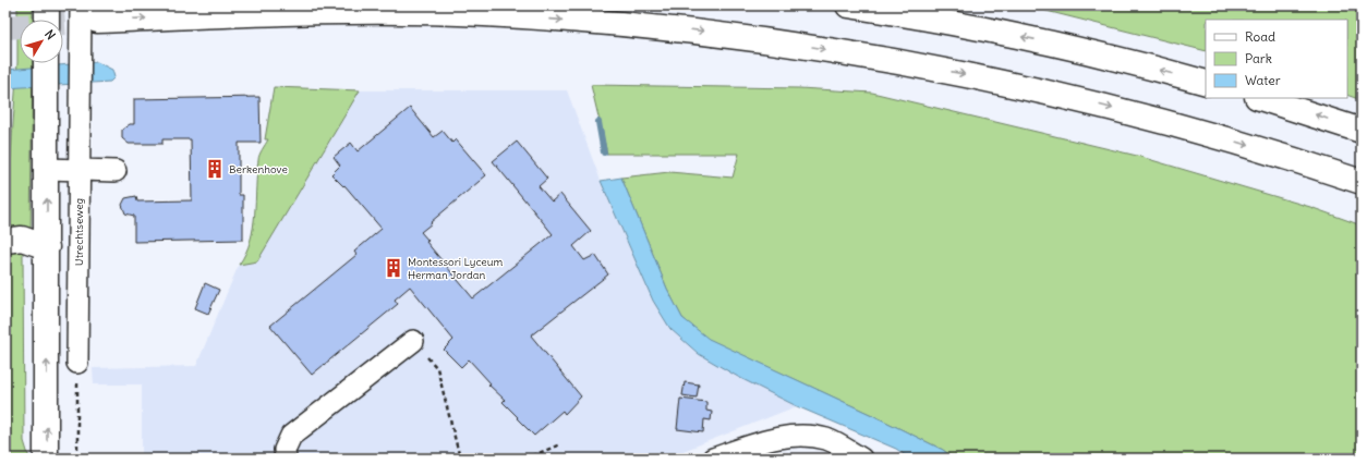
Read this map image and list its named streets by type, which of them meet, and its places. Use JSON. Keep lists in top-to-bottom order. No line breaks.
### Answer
{"streets":{"street":["Utrechtseweg"]},"places":{"building":["Berkenhove","Montessori Lyceum Herman Jordan"]},"legend":["Road","Park","Water"],"north":"top right"}
